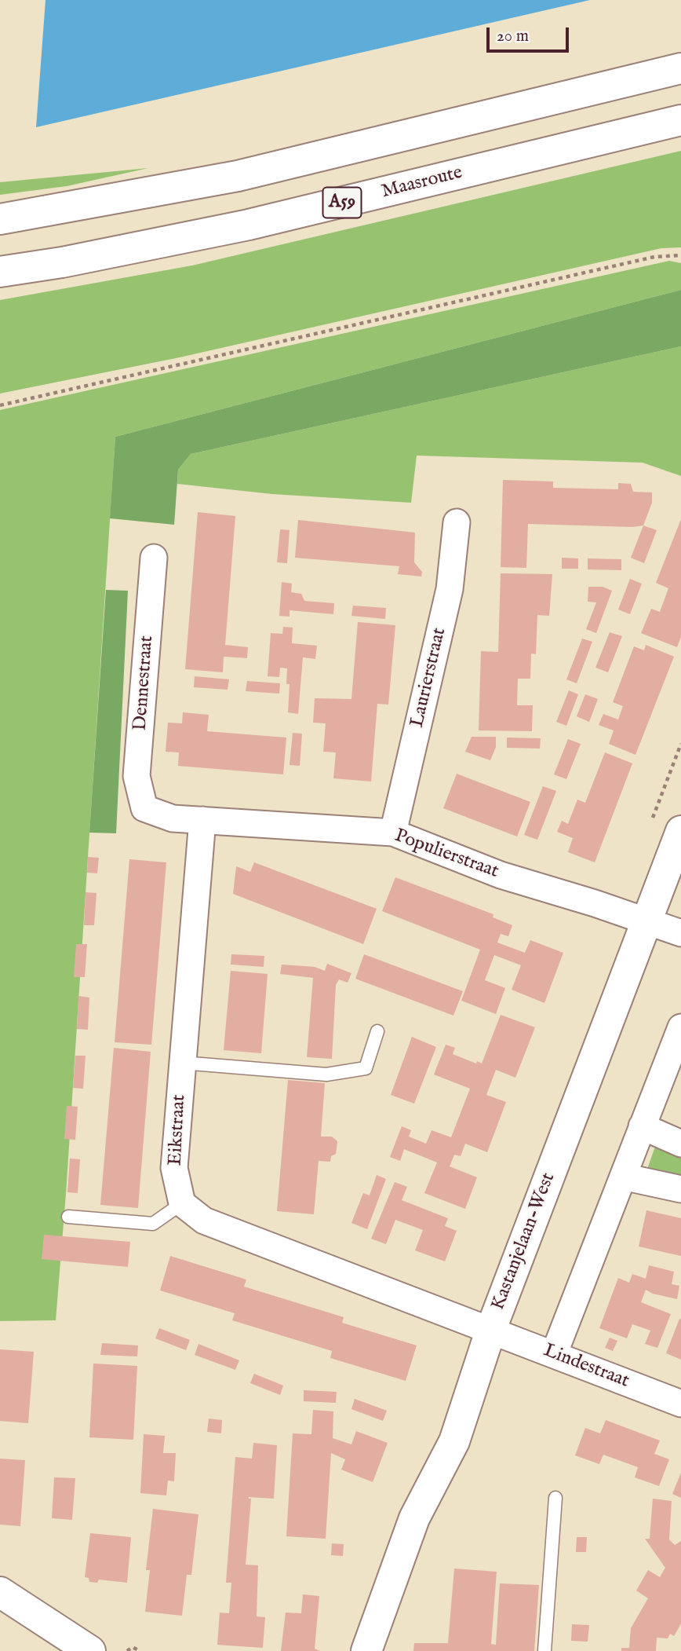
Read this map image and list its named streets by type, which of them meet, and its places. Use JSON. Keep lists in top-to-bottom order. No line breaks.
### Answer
{"streets":{"main road":["Maasroute","A59","Kastanjelaan-West"],"street":["Laurierstraat","Dennestraat","Populierstraat","Eikstraat","Lindestraat"]},"crossings":[["Laurierstraat","Populierstraat"],["Dennestraat","Populierstraat"],["Populierstraat","Eikstraat"],["Populierstraat","Kastanjelaan-West"],["Kastanjelaan-West","Lindestraat"]],"scale_bar":"20 m"}
